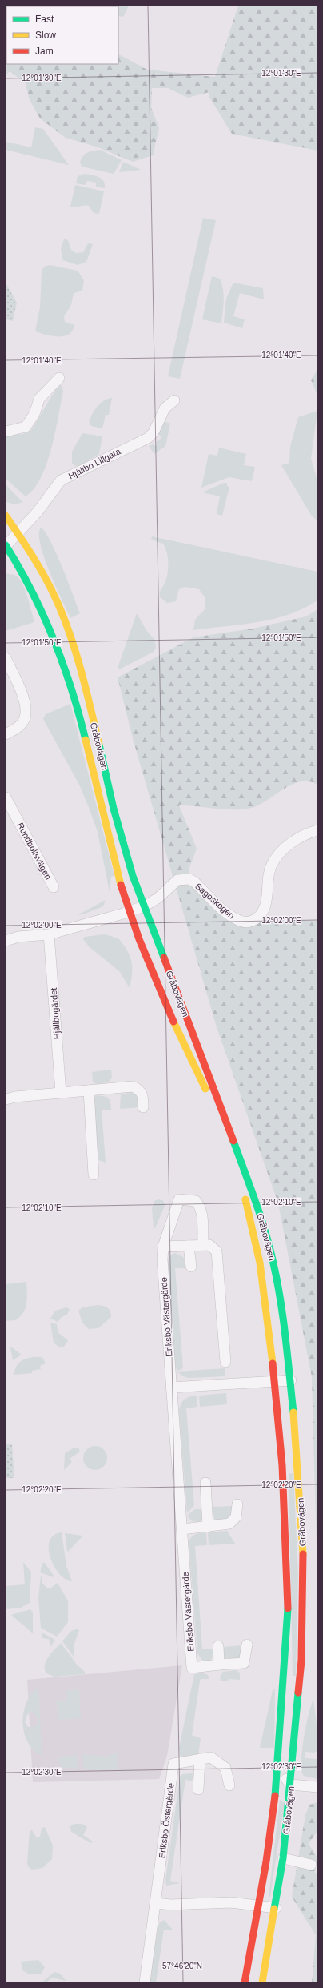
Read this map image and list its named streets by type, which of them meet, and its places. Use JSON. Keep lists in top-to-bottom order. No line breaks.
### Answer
{"streets":{"main road":["Gråbovägen"],"street":["Hjällbo Lillgata","Rundbollsvägen","Sagoskogen","Hjällbogärdet","Eriksbo Västergärde","Eriksbo Östergärde"]},"crossings":[["Hjällbo Lillgata","Gråbovägen"],["Gråbovägen","Sagoskogen"]],"legend":["Fast","Slow","Jam"],"coordinates":["12°01'30\"E","12°01'40\"E","12°01'50\"E","12°02'00\"E","12°02'10\"E","12°02'20\"E","12°02'30\"E","57°46'20\"N"]}
